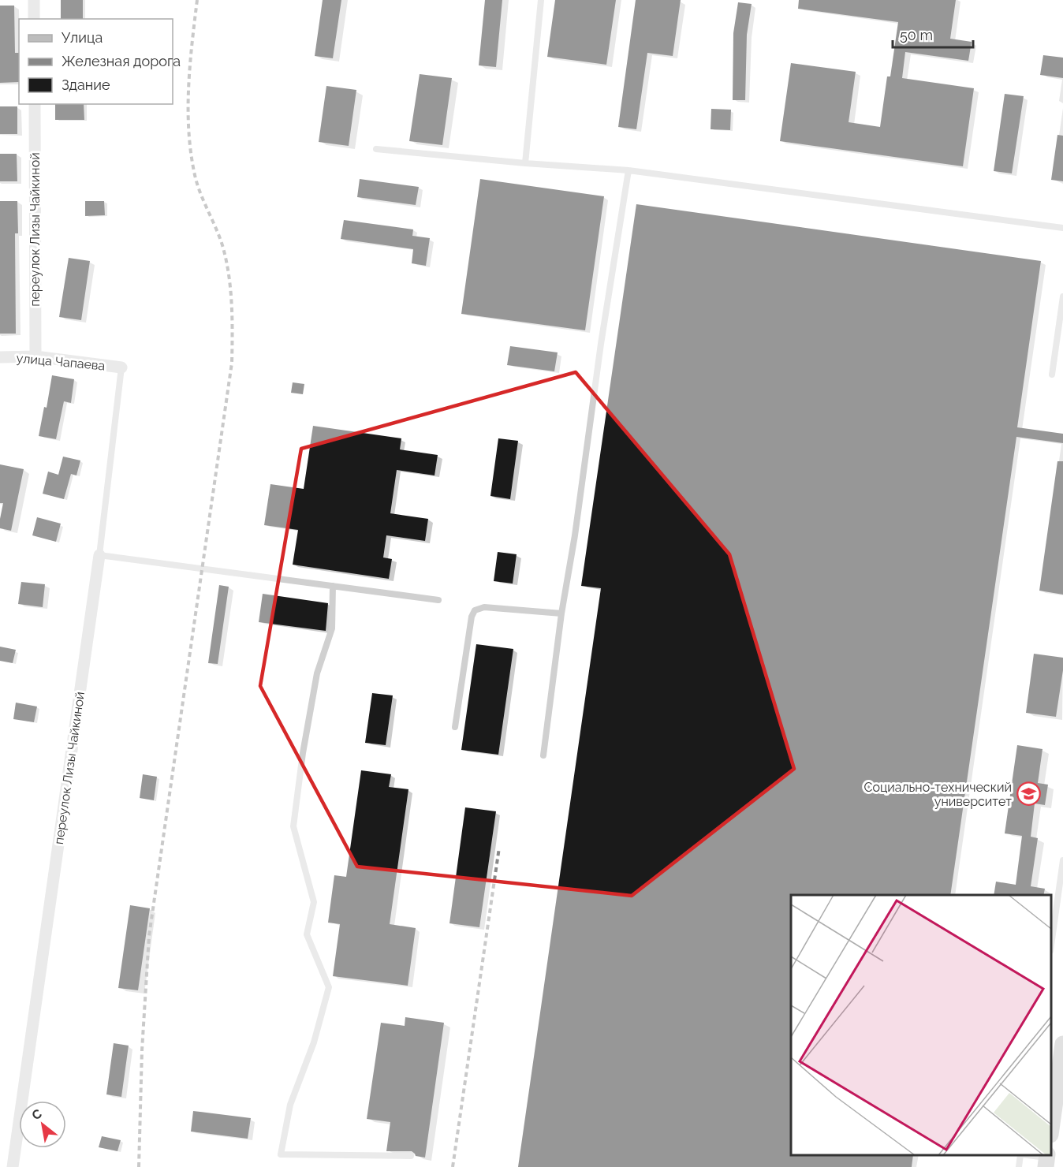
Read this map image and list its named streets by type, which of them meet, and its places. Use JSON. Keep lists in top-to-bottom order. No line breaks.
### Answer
{"streets":{"street":["переулок Лизы Чайкиной","улица Чапаева"]},"crossings":[["переулок Лизы Чайкиной","улица Чапаева"]],"places":{"school or university":["Социально-технический университет"]},"legend":["Улица","Железная дорога","Здание"],"scale_bar":"50 m","north":"top left"}
